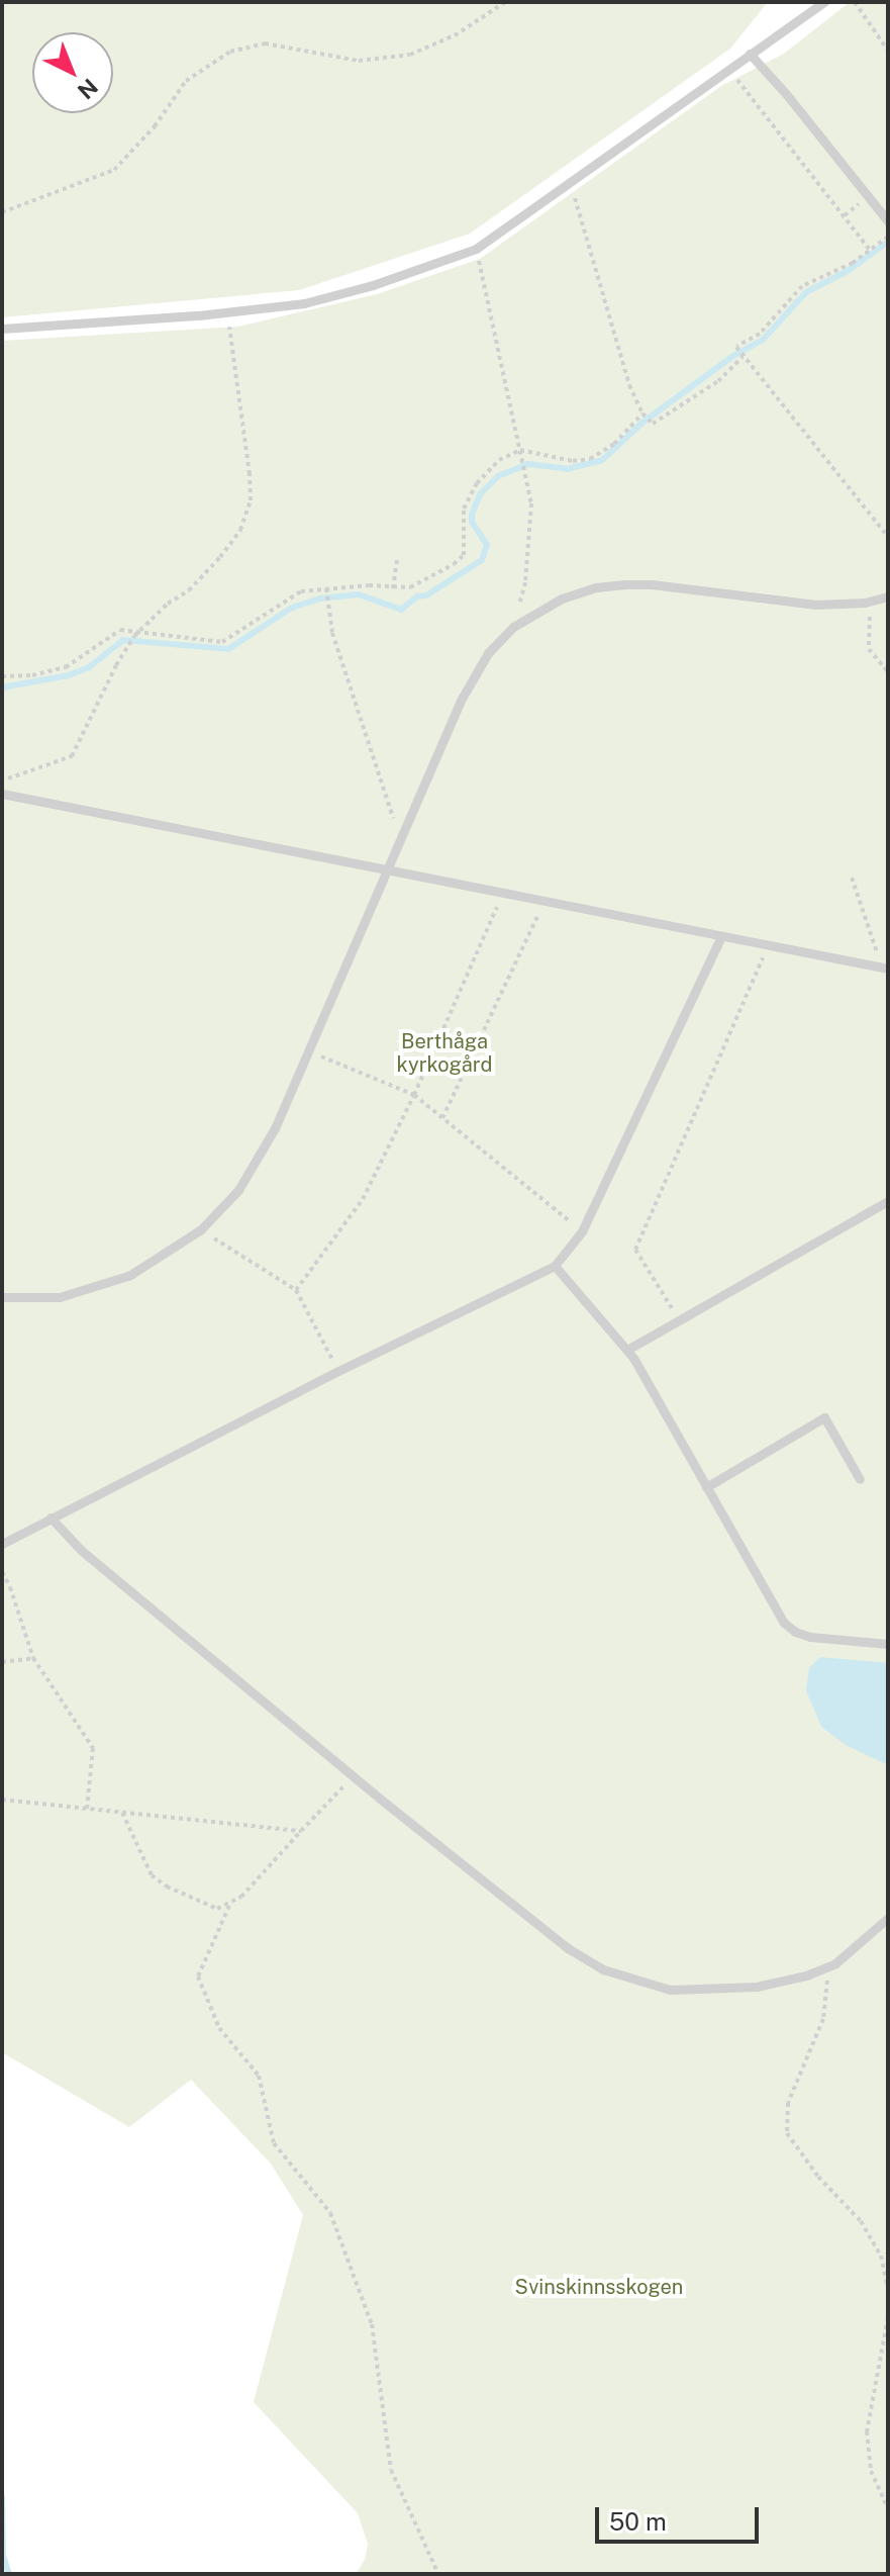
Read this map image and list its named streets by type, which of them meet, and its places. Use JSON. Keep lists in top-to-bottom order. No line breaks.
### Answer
{"parks":["Berthåga kyrkogård","Svinskinnsskogen"],"scale_bar":"50 m","north":"bottom right"}
